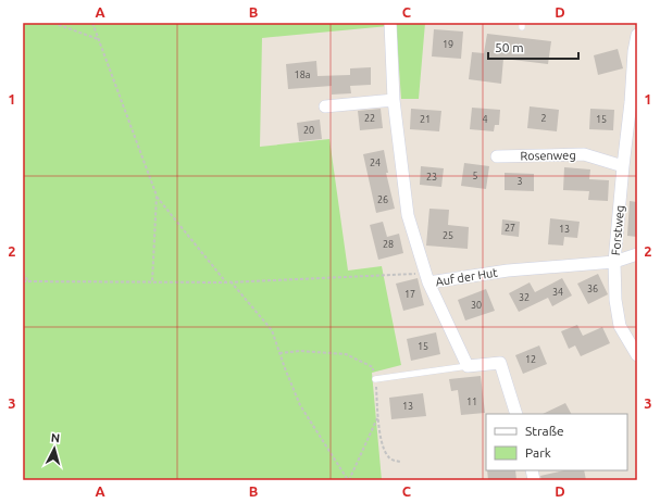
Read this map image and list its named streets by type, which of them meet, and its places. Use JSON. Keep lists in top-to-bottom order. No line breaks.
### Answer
{"streets":{"street":["Rosenweg","Forstweg","Auf der Hut"]},"crossings":[["Rosenweg","Forstweg"],["Forstweg","Auf der Hut"]],"house_numbers":["19","18a","22","2","21","4","15","20","24","5","23","3","26","27","13","25","28","36","34","17","32","30","15","12","11","13"],"legend":["Straße","Park"],"scale_bar":"50 m","north":"top","grid":{"columns":["A","B","C","D"],"rows":["1","2","3"]}}
